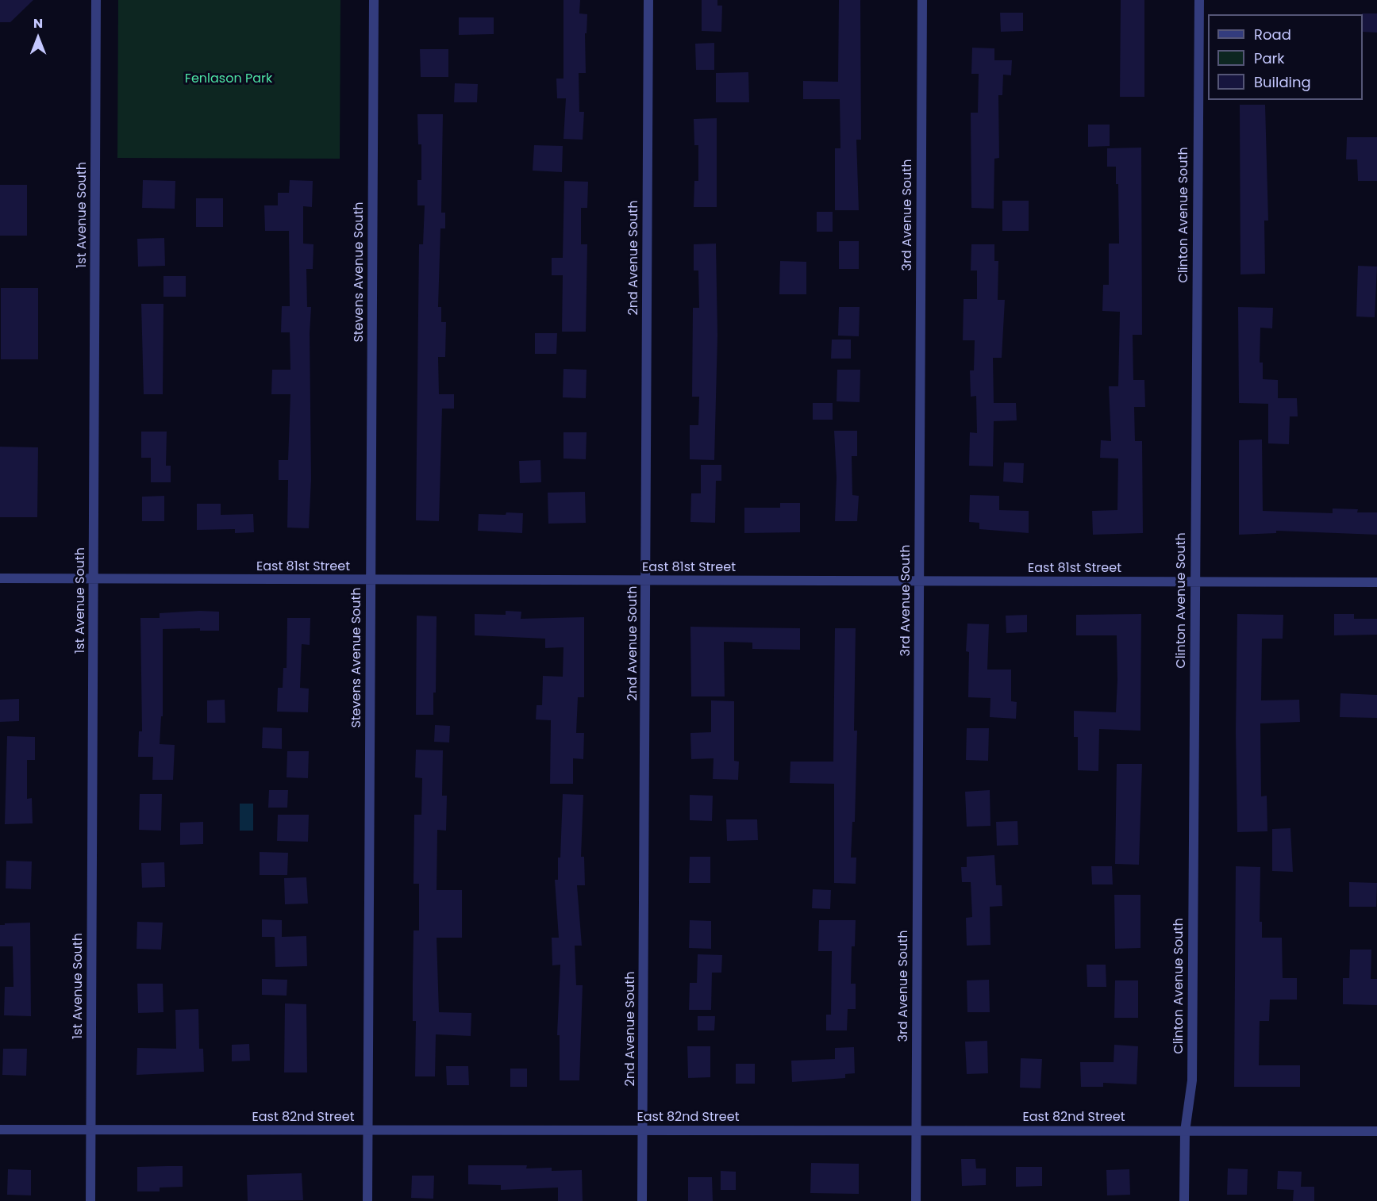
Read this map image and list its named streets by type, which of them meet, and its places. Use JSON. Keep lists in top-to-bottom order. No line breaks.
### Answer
{"streets":{"street":["1st Avenue South","3rd Avenue South","Clinton Avenue South","2nd Avenue South","Stevens Avenue South","East 81st Street","East 82nd Street"]},"crossings":[["1st Avenue South","East 81st Street"],["1st Avenue South","East 82nd Street"],["3rd Avenue South","East 81st Street"],["3rd Avenue South","East 82nd Street"],["Clinton Avenue South","East 81st Street"],["Clinton Avenue South","East 82nd Street"],["2nd Avenue South","East 81st Street"],["2nd Avenue South","East 82nd Street"],["Stevens Avenue South","East 81st Street"],["Stevens Avenue South","East 82nd Street"]],"parks":["Fenlason Park"],"legend":["Road","Park","Building"],"north":"top"}
